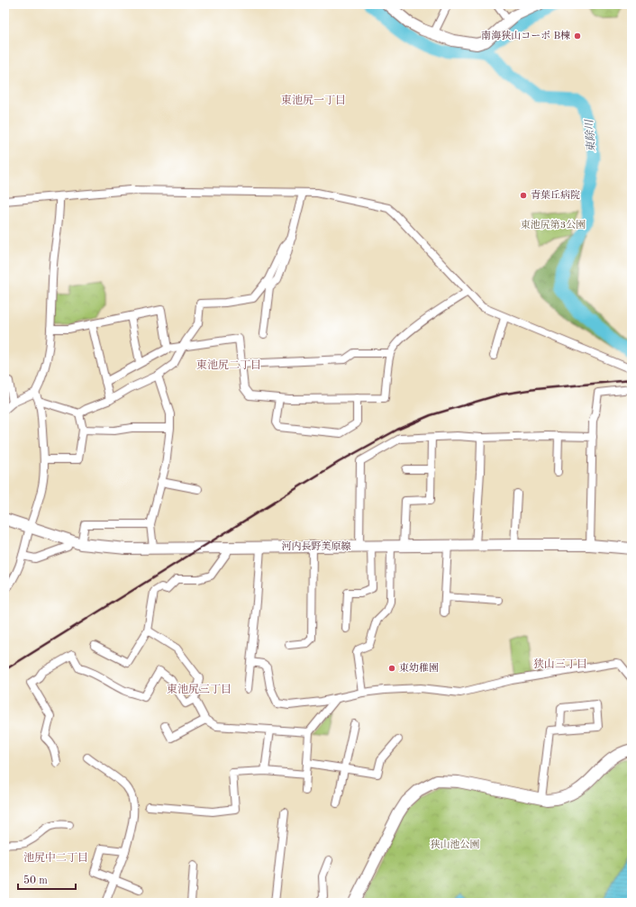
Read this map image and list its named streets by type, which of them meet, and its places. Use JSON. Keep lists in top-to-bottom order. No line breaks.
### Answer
{"streets":{"main road":["河内長野美原線"]},"districts":["東池尻一丁目","東池尻二丁目","狭山三丁目","東池尻三丁目","池尻中二丁目"],"water":["東除川"],"parks":["東池尻第3公園","狭山池公園"],"places":["南海狭山コーポ B棟","青葉丘病院","東幼稚園"],"scale_bar":"50 m"}
